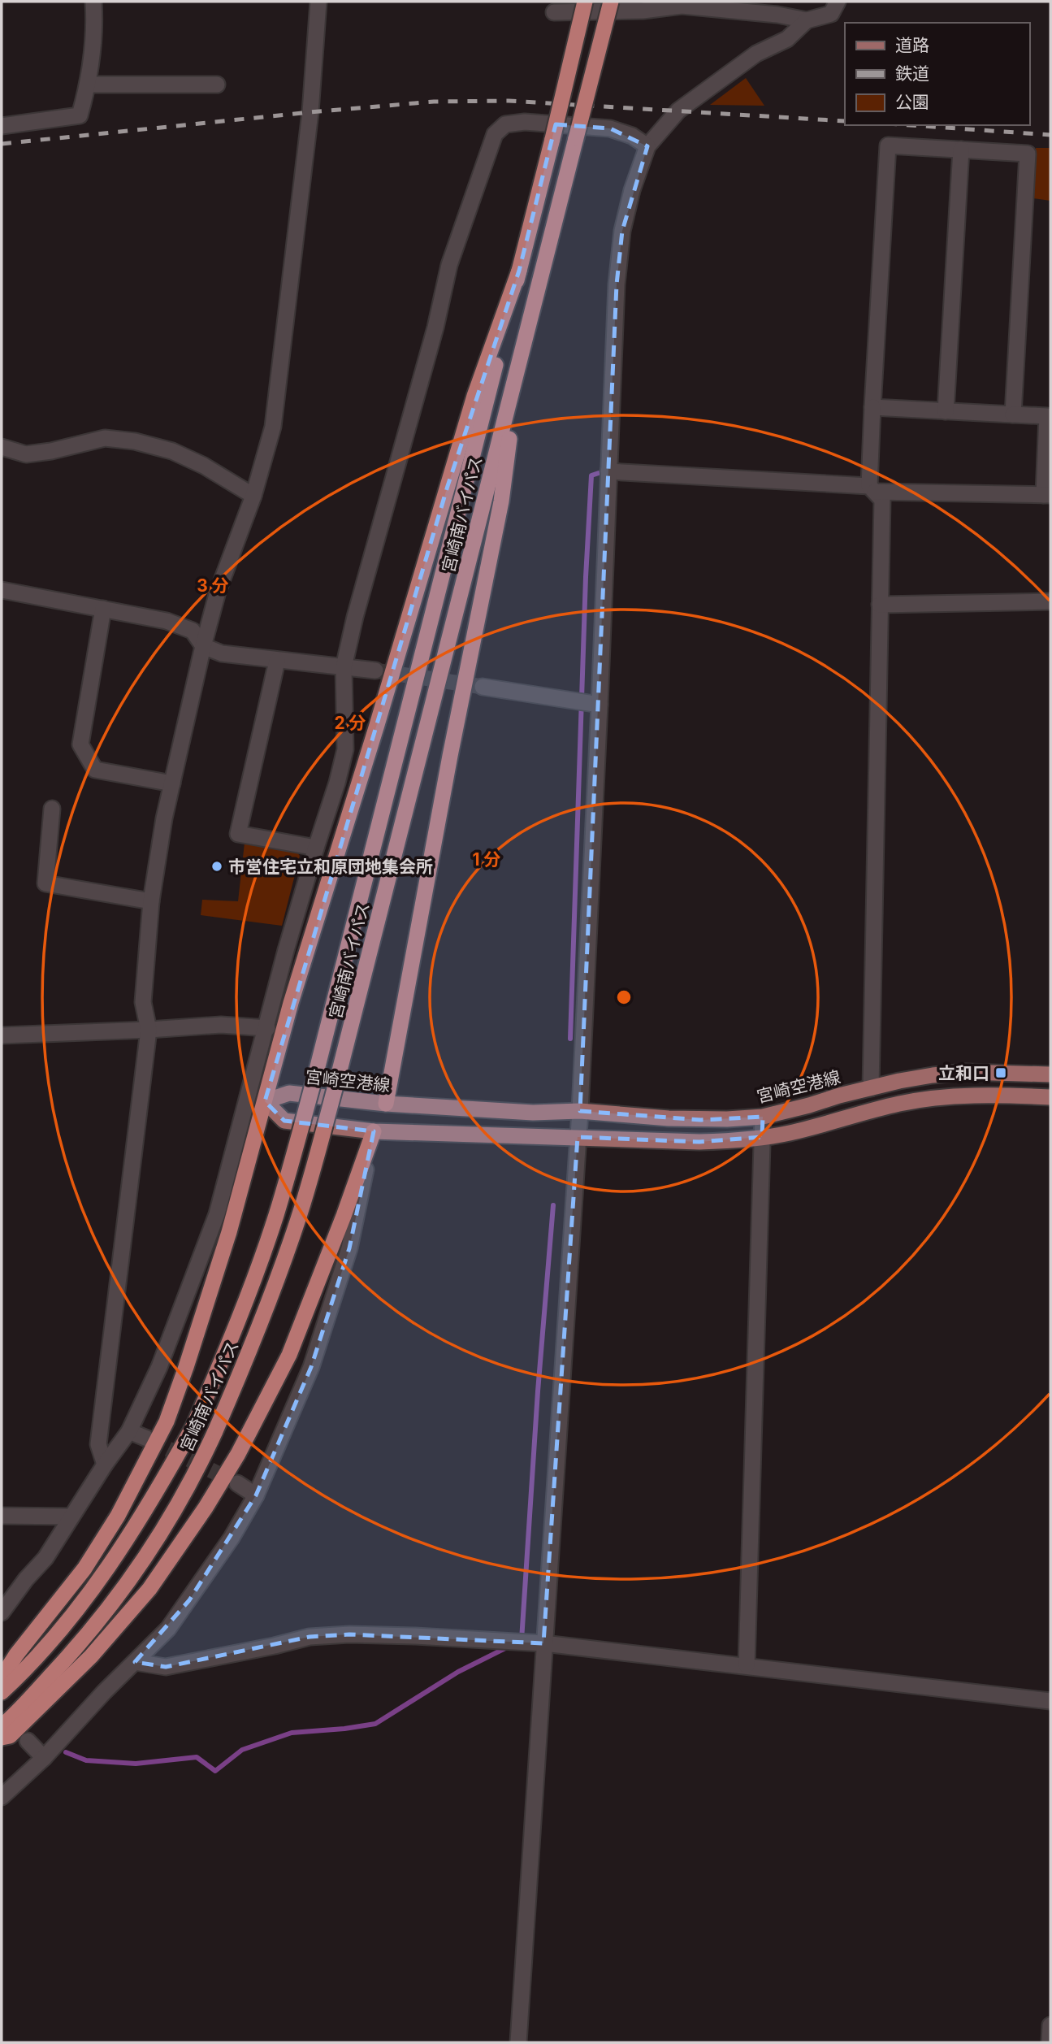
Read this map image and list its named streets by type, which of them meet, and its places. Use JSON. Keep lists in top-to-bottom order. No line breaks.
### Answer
{"streets":{"highway":["宮崎南バイパス"],"main road":["宮崎空港線"]},"places":{"other":["市営住宅立和原団地集会所"],"transit":["立和口"]},"legend":["道路","鉄道","公園"],"rings":["3 分","2 分","1 分"]}
